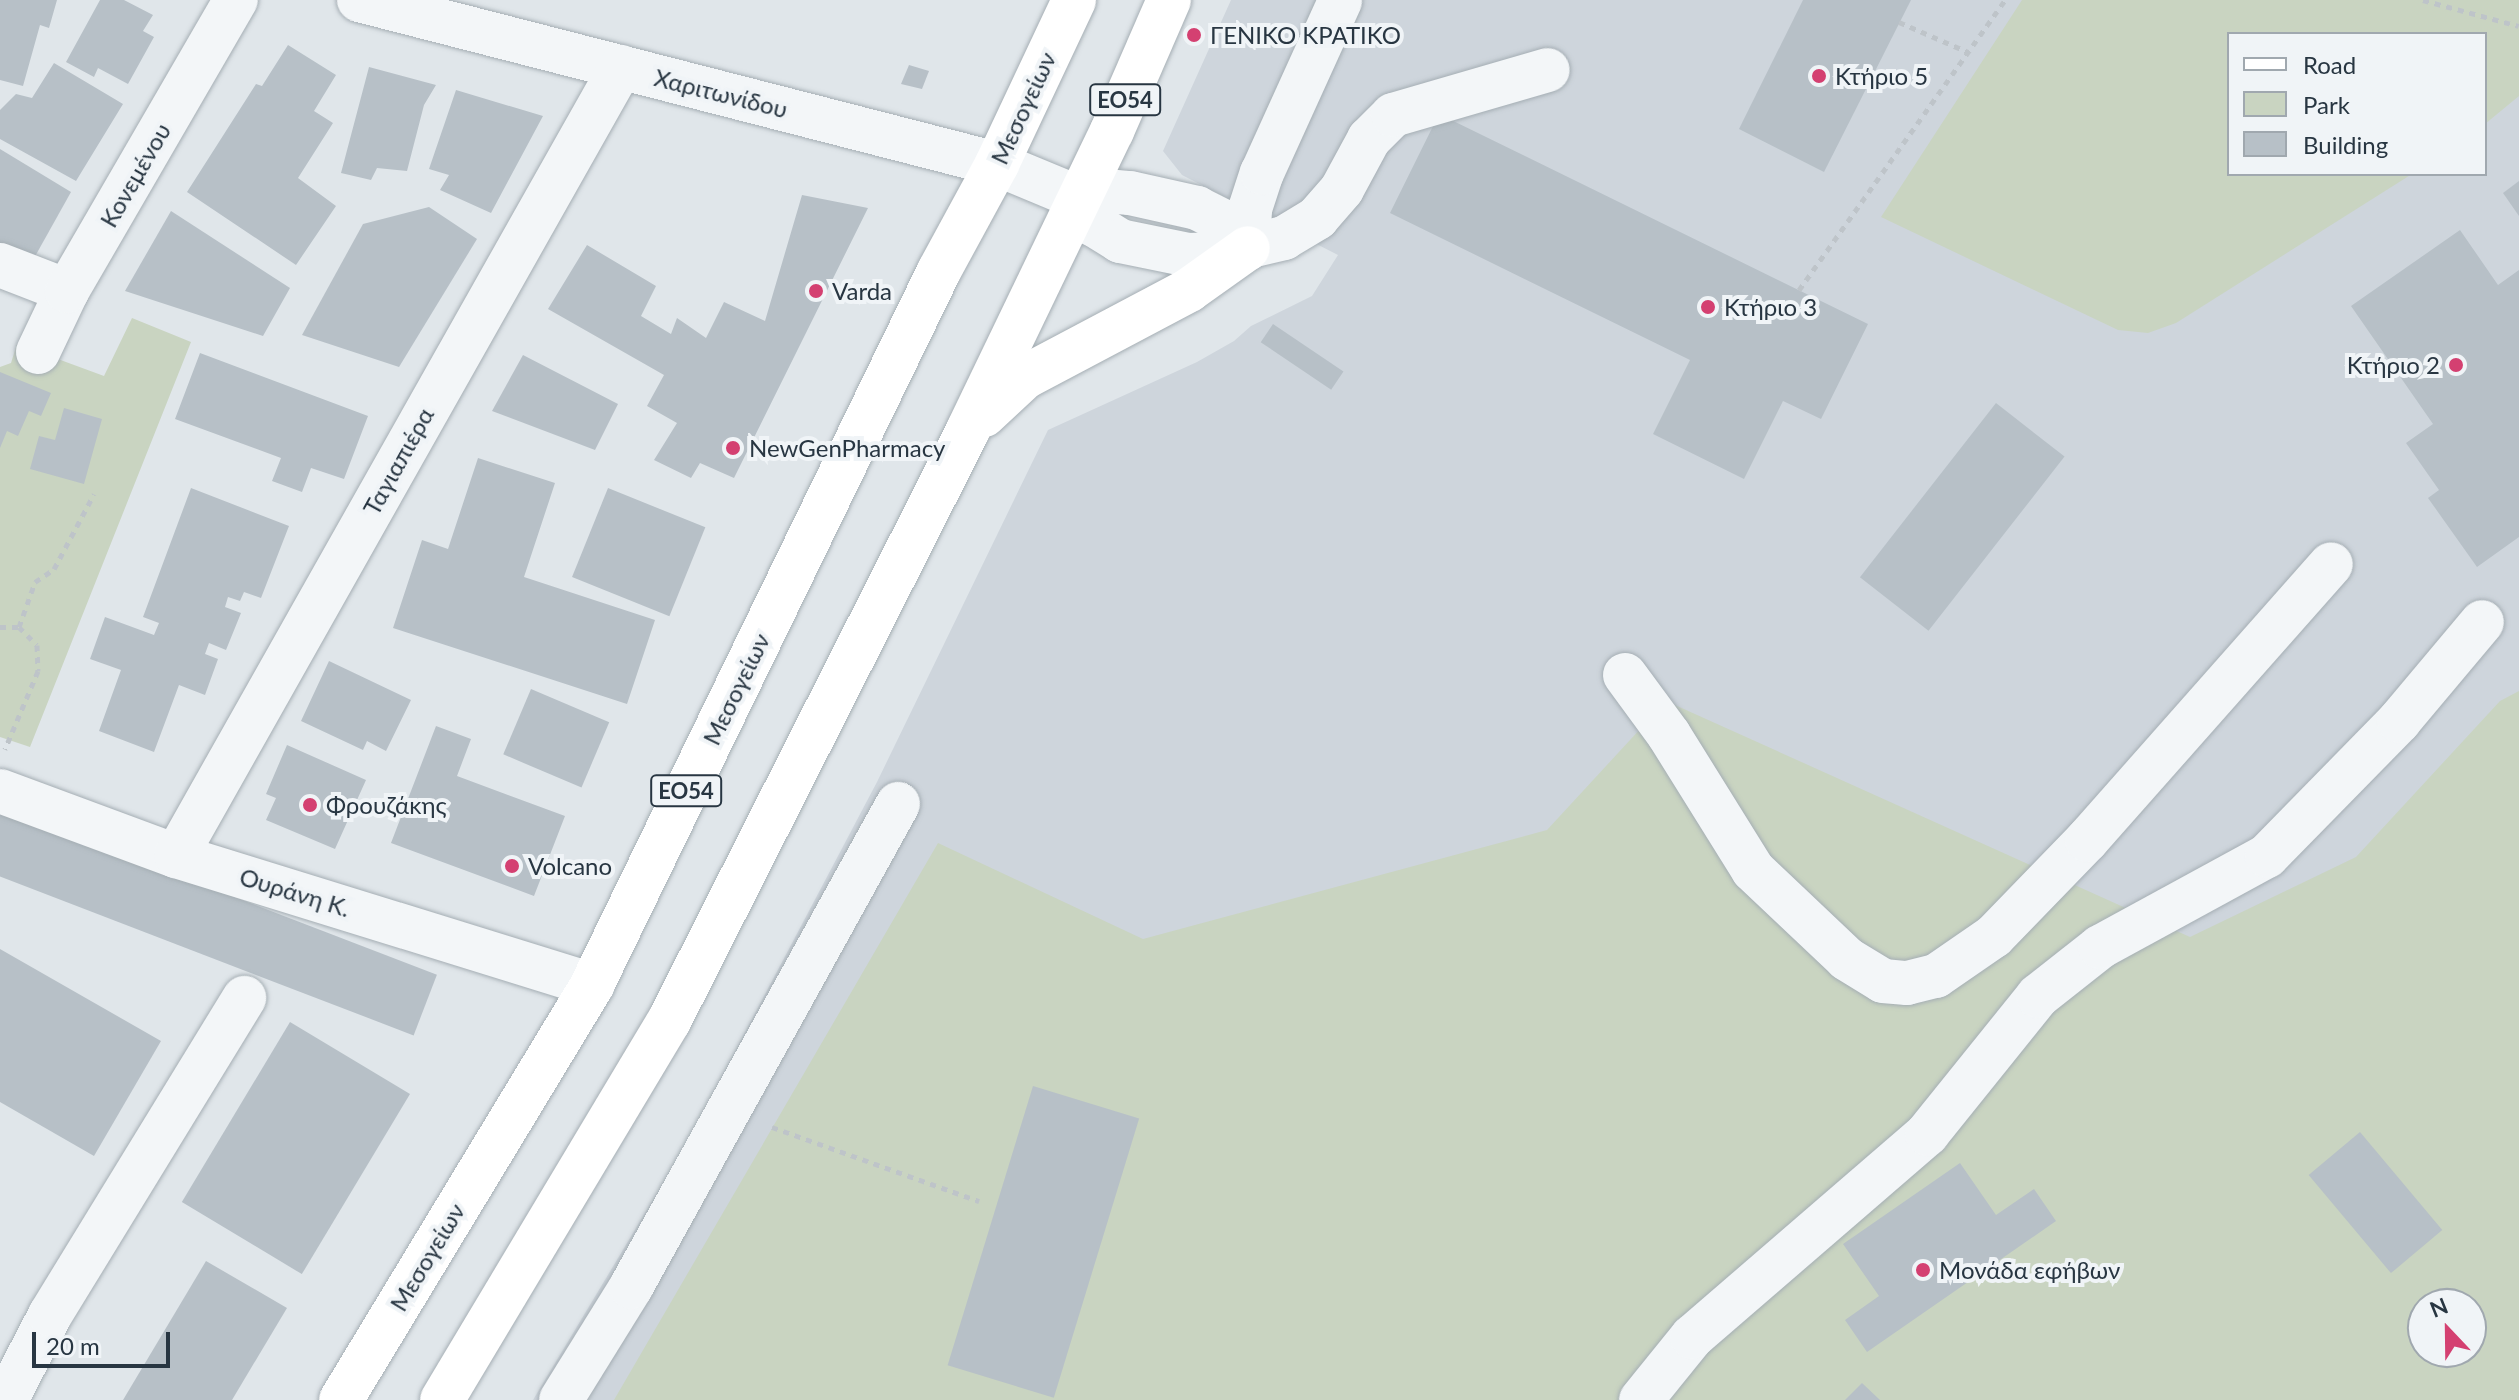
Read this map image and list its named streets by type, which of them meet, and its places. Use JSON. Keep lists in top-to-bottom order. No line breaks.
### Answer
{"streets":{"main road":["ΕΟ54","Μεσογείων"],"street":["Χαριτωνίδου","Κονεμένου","Ταγιαπιέρα","Ουράνη Κ."]},"crossings":[["Χαριτωνίδου","ΕΟ54"],["Χαριτωνίδου","Μεσογείων"],["Χαριτωνίδου","Ταγιαπιέρα"],["Μεσογείων","Ουράνη Κ."],["Ταγιαπιέρα","Ουράνη Κ."]],"places":["ΓΕΝΙΚΟ ΚΡΑΤΙΚΟ","Κτήριο 5","Varda","Κτήριο 3","Κτήριο 2","NewGenPharmacy","Φρουζάκης","Volcano","Μονάδα εφήβων"],"legend":["Road","Park","Building"],"scale_bar":"20 m","north":"top"}
